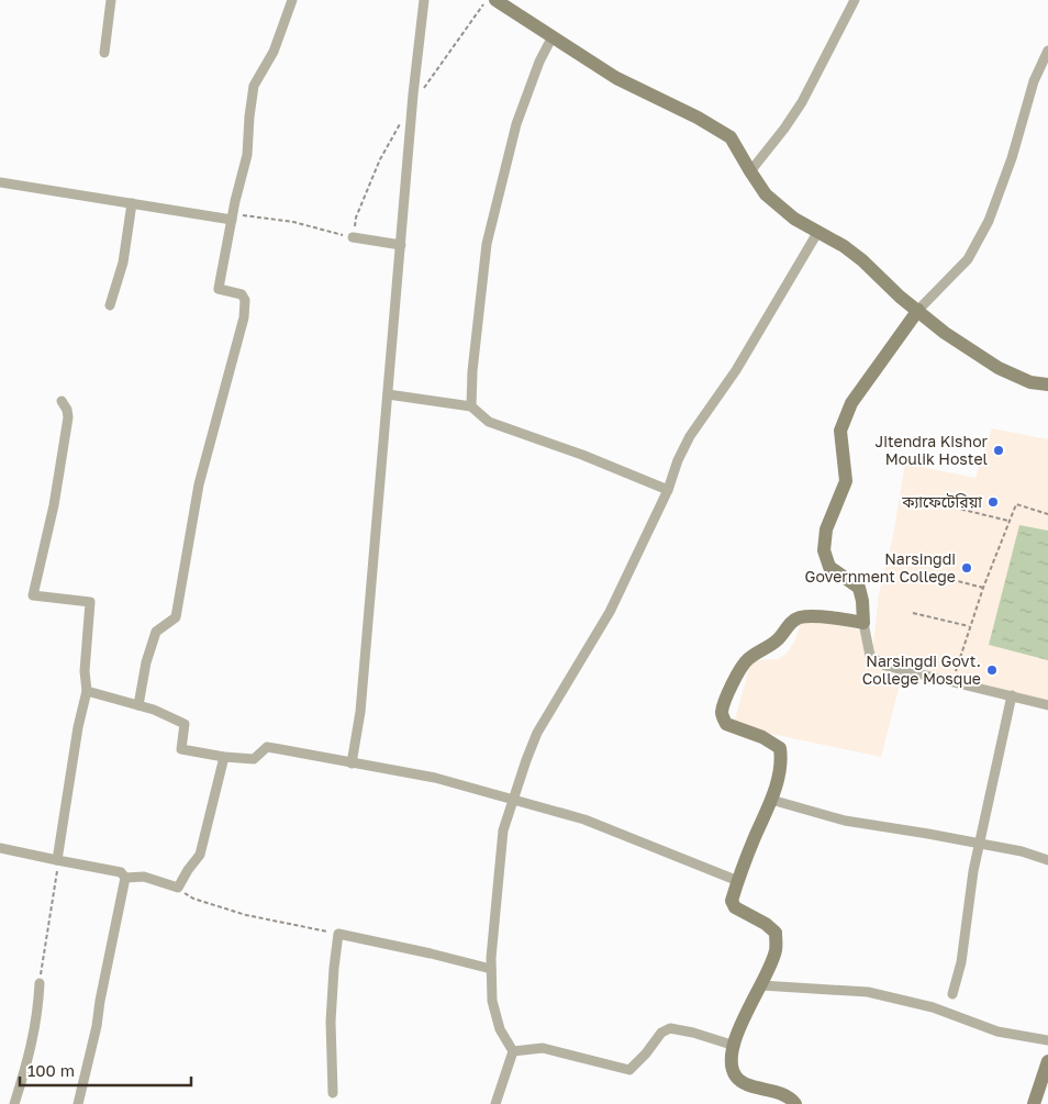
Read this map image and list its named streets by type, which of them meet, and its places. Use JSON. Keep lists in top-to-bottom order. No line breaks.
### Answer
{"places":["Jitendra Kishor Moulik Hostel","ক্যাফেটেরিয়া","Narsingdi Government College","Narsingdi Govt. College Mosque"],"scale_bar":"100 m"}
